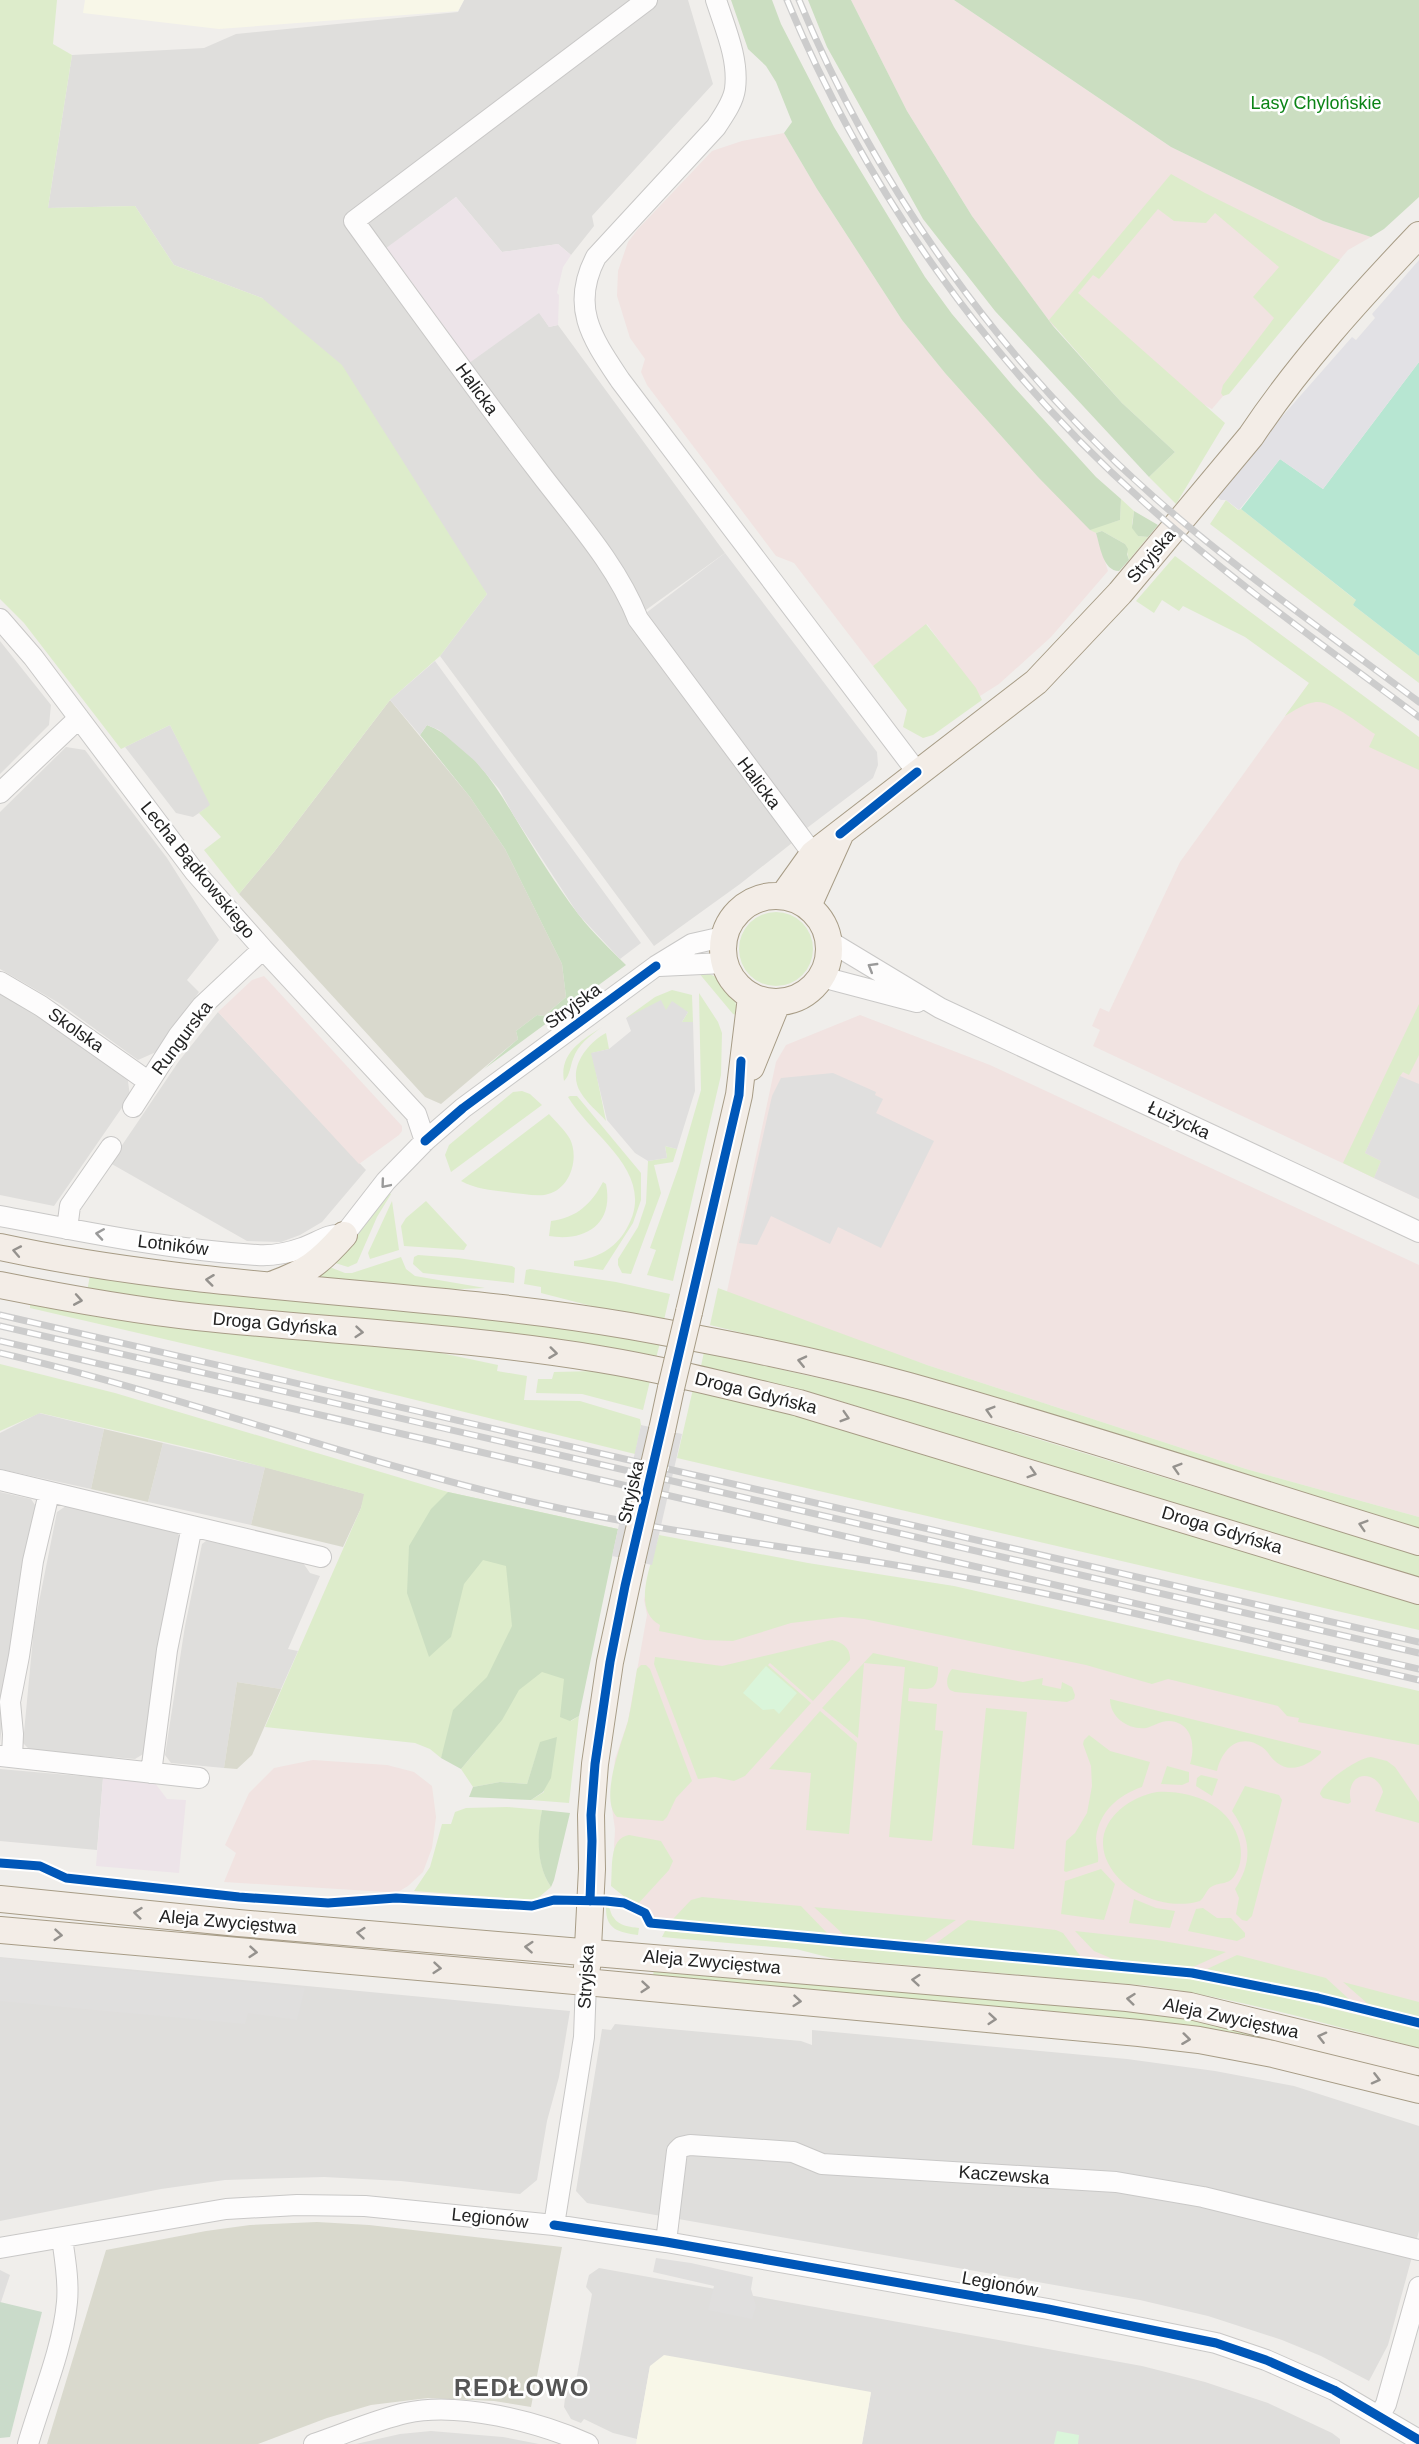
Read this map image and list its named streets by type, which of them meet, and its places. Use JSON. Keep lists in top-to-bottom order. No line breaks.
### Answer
{"streets":{"main road":["Stryjska","Droga Gdyńska","Aleja Zwycięstwa"],"street":["Halicka","Lecha Bądkowskiego","Skolska","Rungurska","Łużycka","Lotników","Kaczewska","Legionów"]},"crossings":[["Halicka","Stryjska"],["Stryjska","Lecha Bądkowskiego"],["Stryjska","Łużycka"],["Stryjska","Lotników"],["Stryjska","Aleja Zwycięstwa"],["Stryjska","Legionów"],["Lecha Bądkowskiego","Rungurska"],["Skolska","Rungurska"],["Kaczewska","Legionów"]],"one_way":["Lotników"],"districts":["REDŁOWO"],"parks":["Lasy Chylońskie"]}
